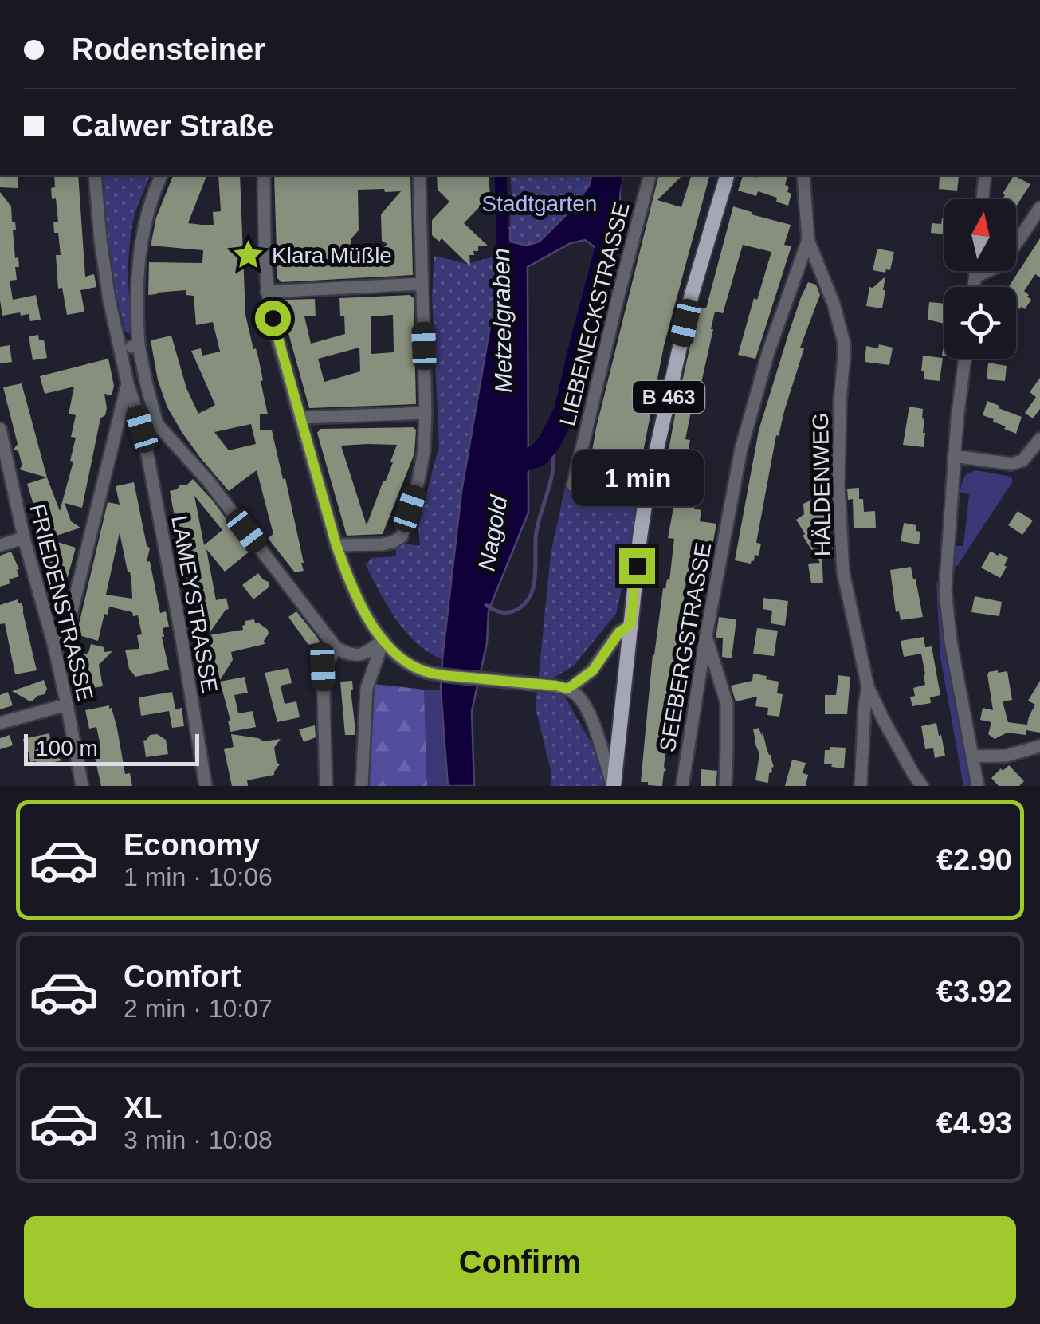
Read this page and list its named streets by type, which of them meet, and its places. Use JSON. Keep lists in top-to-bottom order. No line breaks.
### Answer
{"streets":{"main road":["B 463"],"street":["LIEBENECKSTRASSE","HÄLDENWEG","FRIEDENSTRASSE","LAMEYSTRASSE","SEEBERGSTRASSE"]},"crossings":[["LIEBENECKSTRASSE","B 463"],["HÄLDENWEG","SEEBERGSTRASSE"]],"water":["Metzelgraben","Nagold"],"parks":["Stadtgarten"],"places":{"place":["Klara Müßle"]},"scale_bar":"100 m","north":"top","page":{"banner":["Rodensteiner","Calwer Straße"],"bubble":"1 min","scale":"100 m","list":[{"name":"Economy","note":"1 min · 10:06","value":"€2.90"},{"name":"Comfort","note":"2 min · 10:07","value":"€3.92"},{"name":"XL","note":"3 min · 10:08","value":"€4.93"}],"buttons":"Confirm"}}
